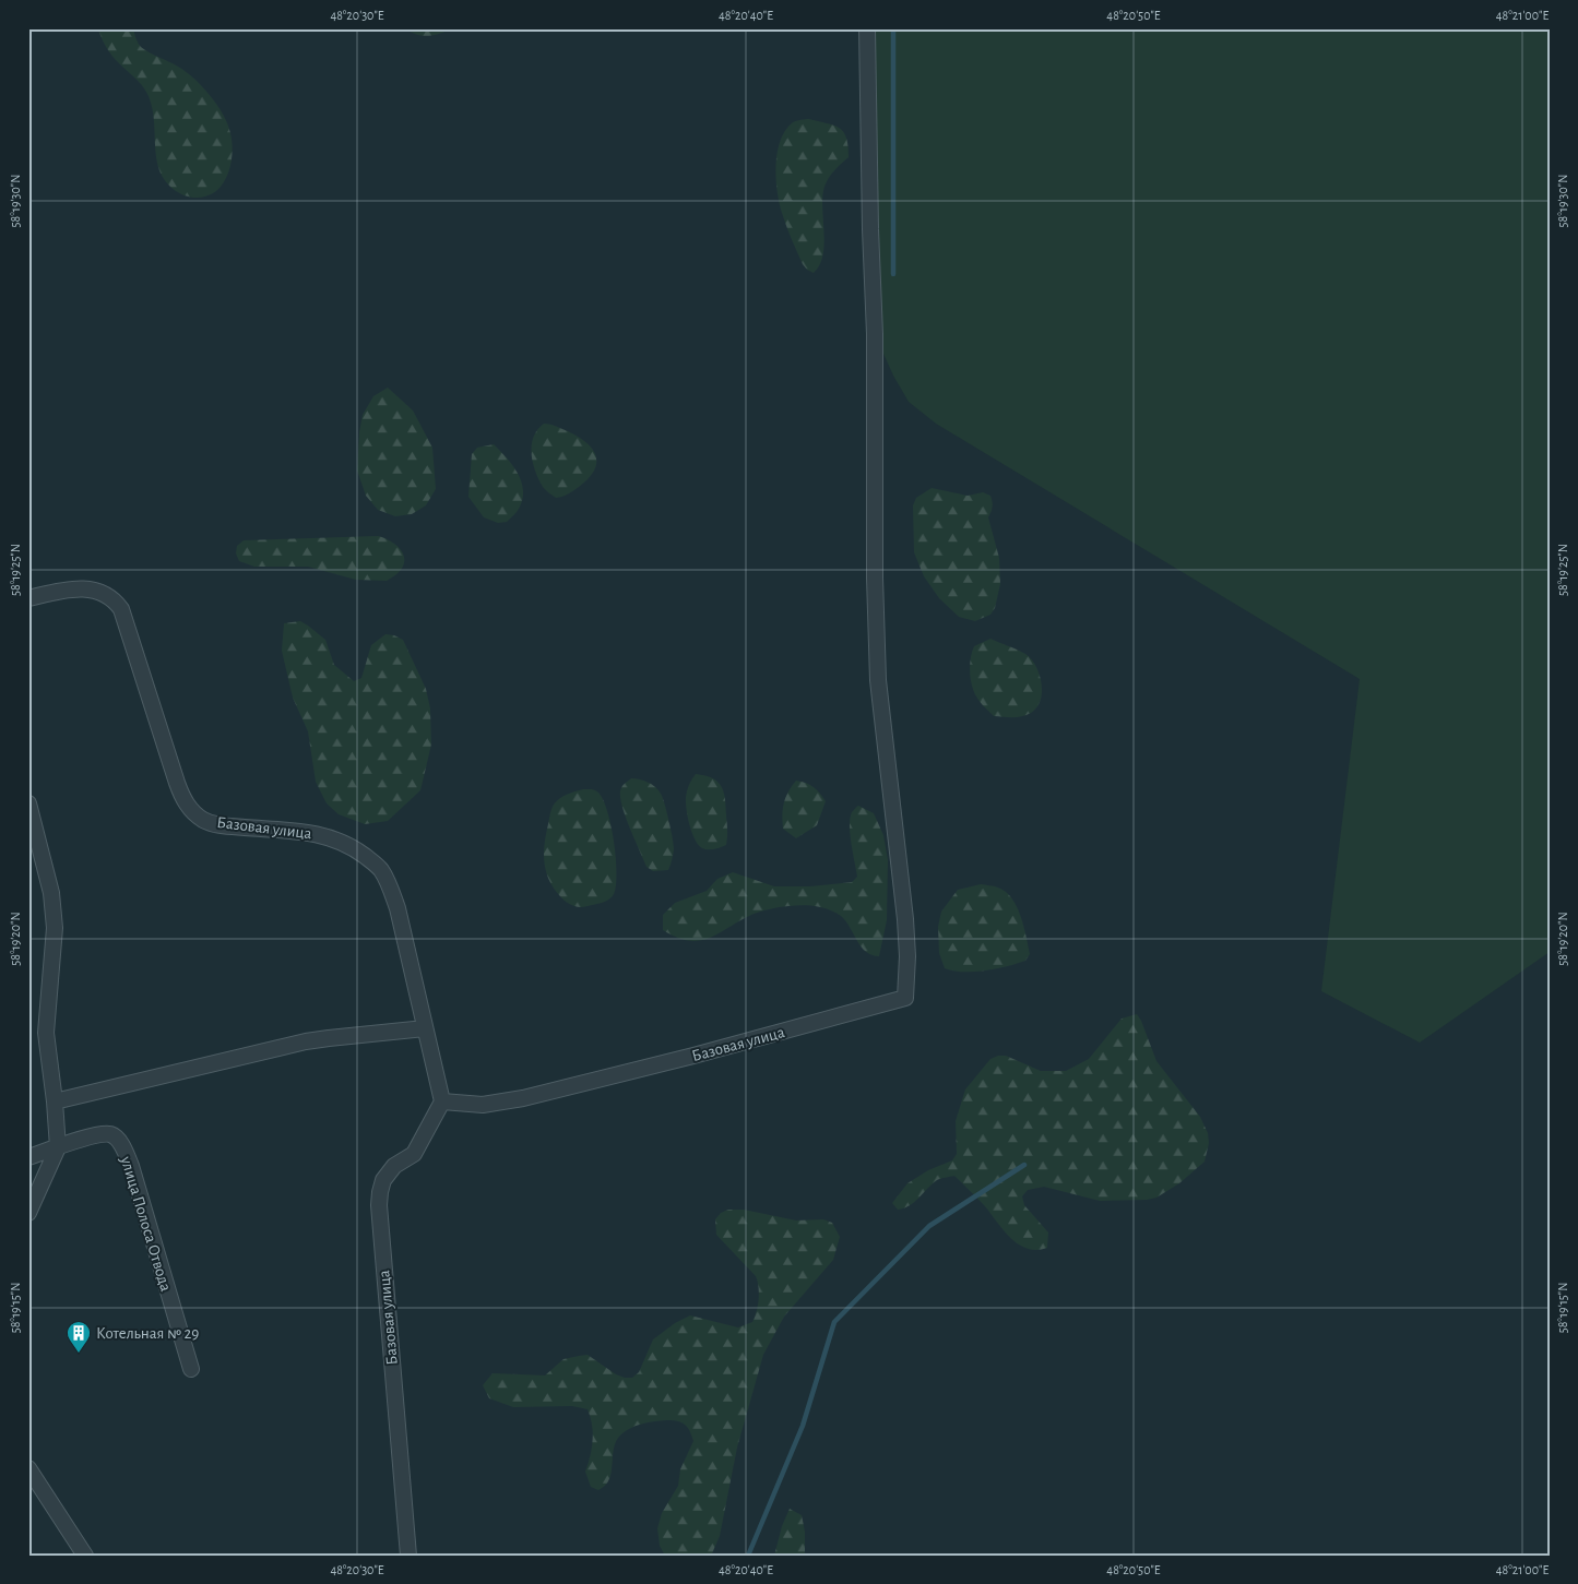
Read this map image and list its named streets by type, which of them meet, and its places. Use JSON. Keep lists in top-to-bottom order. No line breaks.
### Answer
{"streets":{"street":["Базовая улица","улица Полоса Отвода"]},"places":{"building":["Котельная № 29"]},"coordinates":["48°20'30\"E","48°20'40\"E","48°20'50\"E","48°21'00\"E","58°19'30\"N","58°19'25\"N","58°19'20\"N","58°19'15\"N"]}
